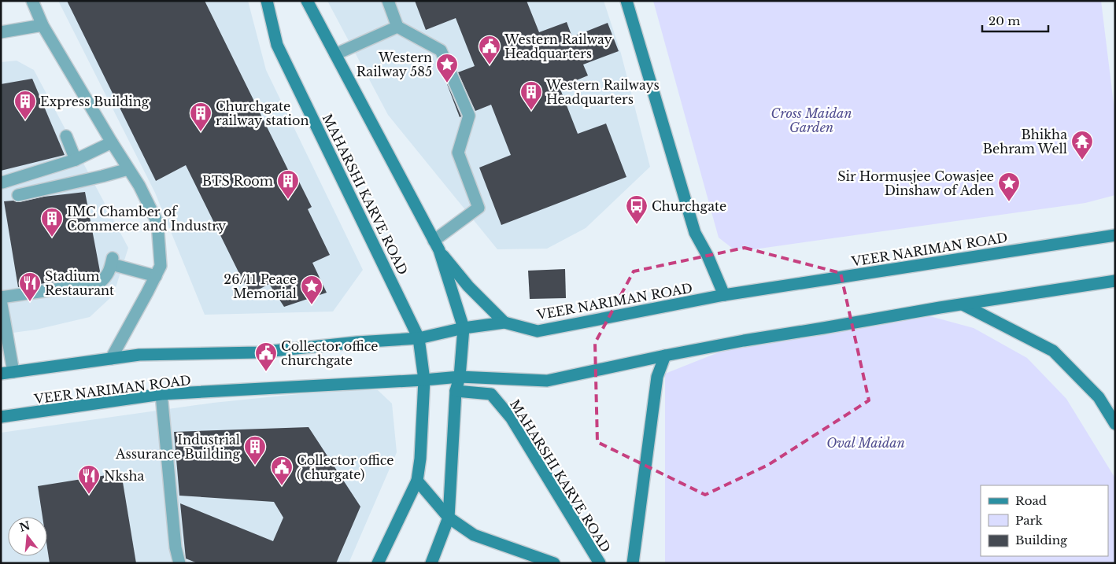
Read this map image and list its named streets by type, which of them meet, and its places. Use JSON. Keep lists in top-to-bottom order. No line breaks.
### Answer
{"streets":{"main road":["MAHARSHI KARVE ROAD","VEER NARIMAN ROAD"]},"crossings":[["MAHARSHI KARVE ROAD","VEER NARIMAN ROAD"]],"parks":["Cross Maidan Garden","Oval Maidan"],"places":{"public building":["Western Railway Headquarters","Collector office churchgate","Collector office ( churgate)"],"place":["Western Railway 585","Sir Hormusjee Cowasjee Dinshaw of Aden","26/11 Peace Memorial"],"building":["Western Railways Headquarters","Express Building","Churchgate railway station","BTS Room","IMC Chamber of Commerce and Industry","Industrial Assurance Building"],"temple":["Bhikha Behram Well"],"bus stop":["Churchgate"],"restaurant":["Stadium Restaurant","Nksha"]},"legend":["Road","Park","Building"],"scale_bar":"20 m","north":"top"}
